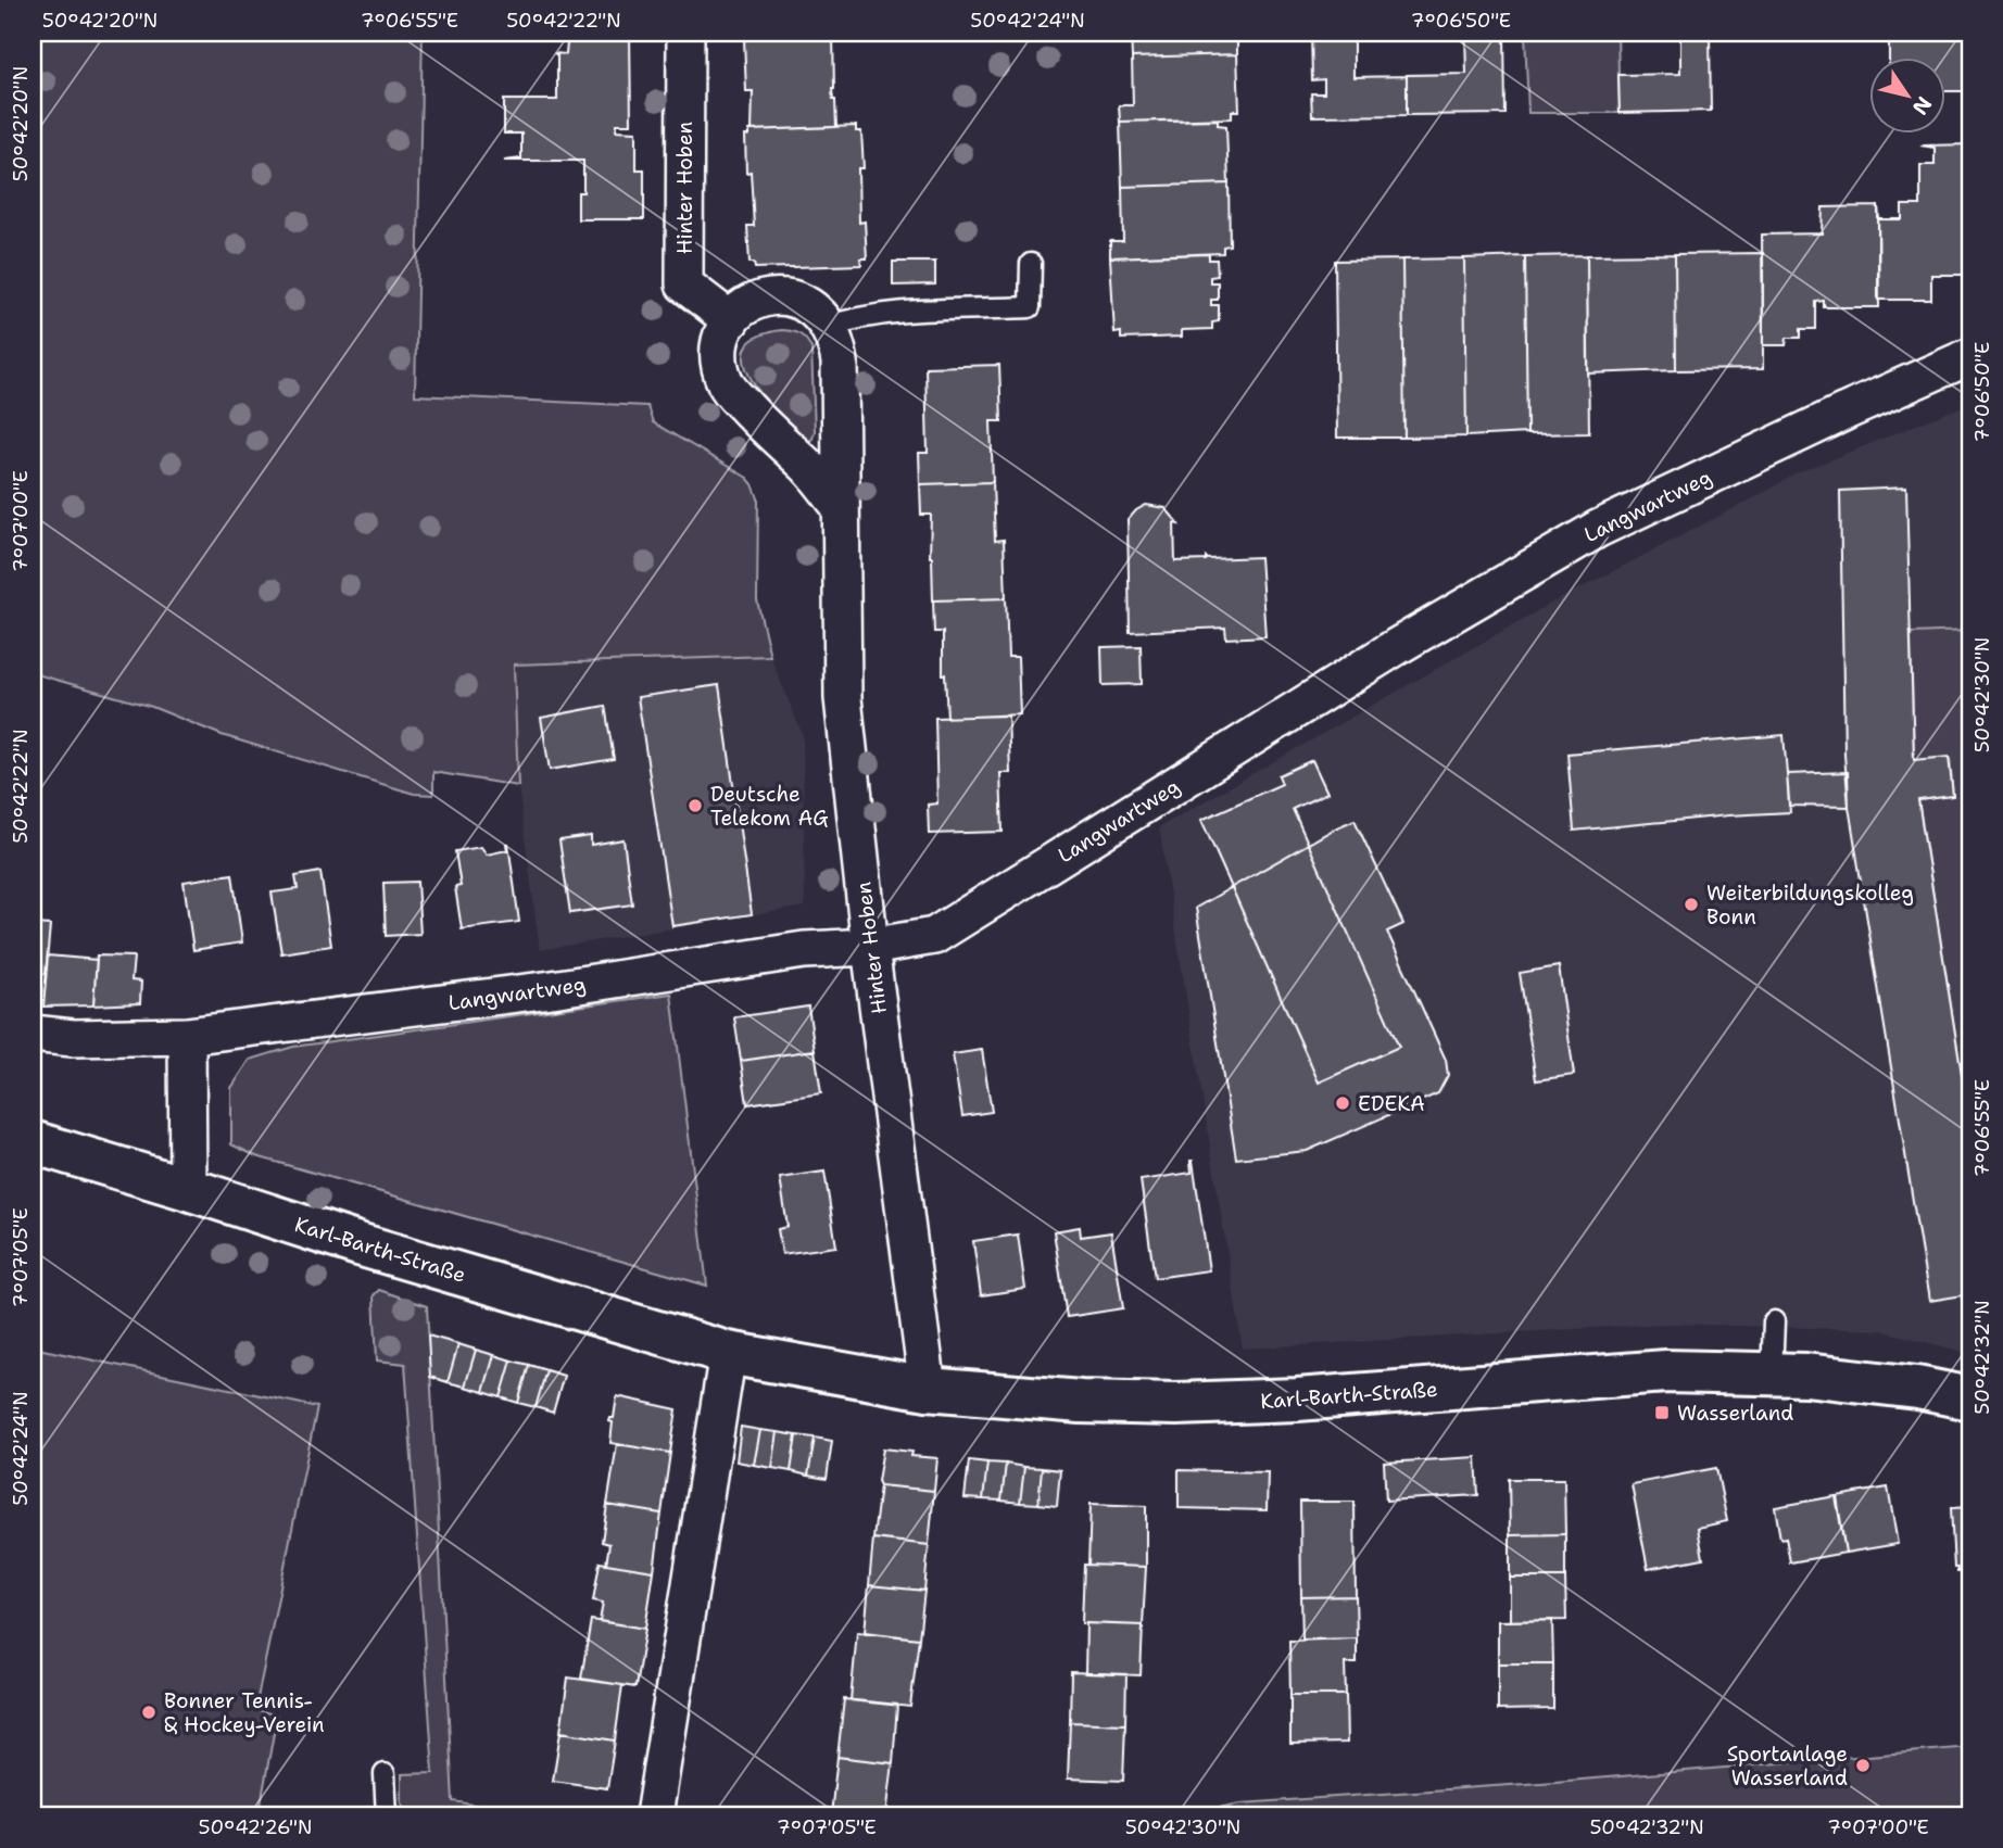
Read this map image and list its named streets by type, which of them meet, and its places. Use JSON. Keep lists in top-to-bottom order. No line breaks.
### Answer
{"streets":{"street":["Hinter Hoben","Langwartweg","Karl-Barth-Straße"]},"crossings":[["Hinter Hoben","Langwartweg"],["Hinter Hoben","Karl-Barth-Straße"]],"places":{"other":["Deutsche Telekom AG","Weiterbildungskolleg Bonn","EDEKA","Bonner Tennis- & Hockey-Verein","Sportanlage Wasserland"],"transit":["Wasserland"]},"north":"bottom right","coordinates":["50°42'20\"N","7°06'55\"E","50°42'22\"N","50°42'24\"N","7°06'50\"E","7°07'00\"E","50°42'30\"N","7°07'05\"E","50°42'32\"N","50°42'26\"N"]}
